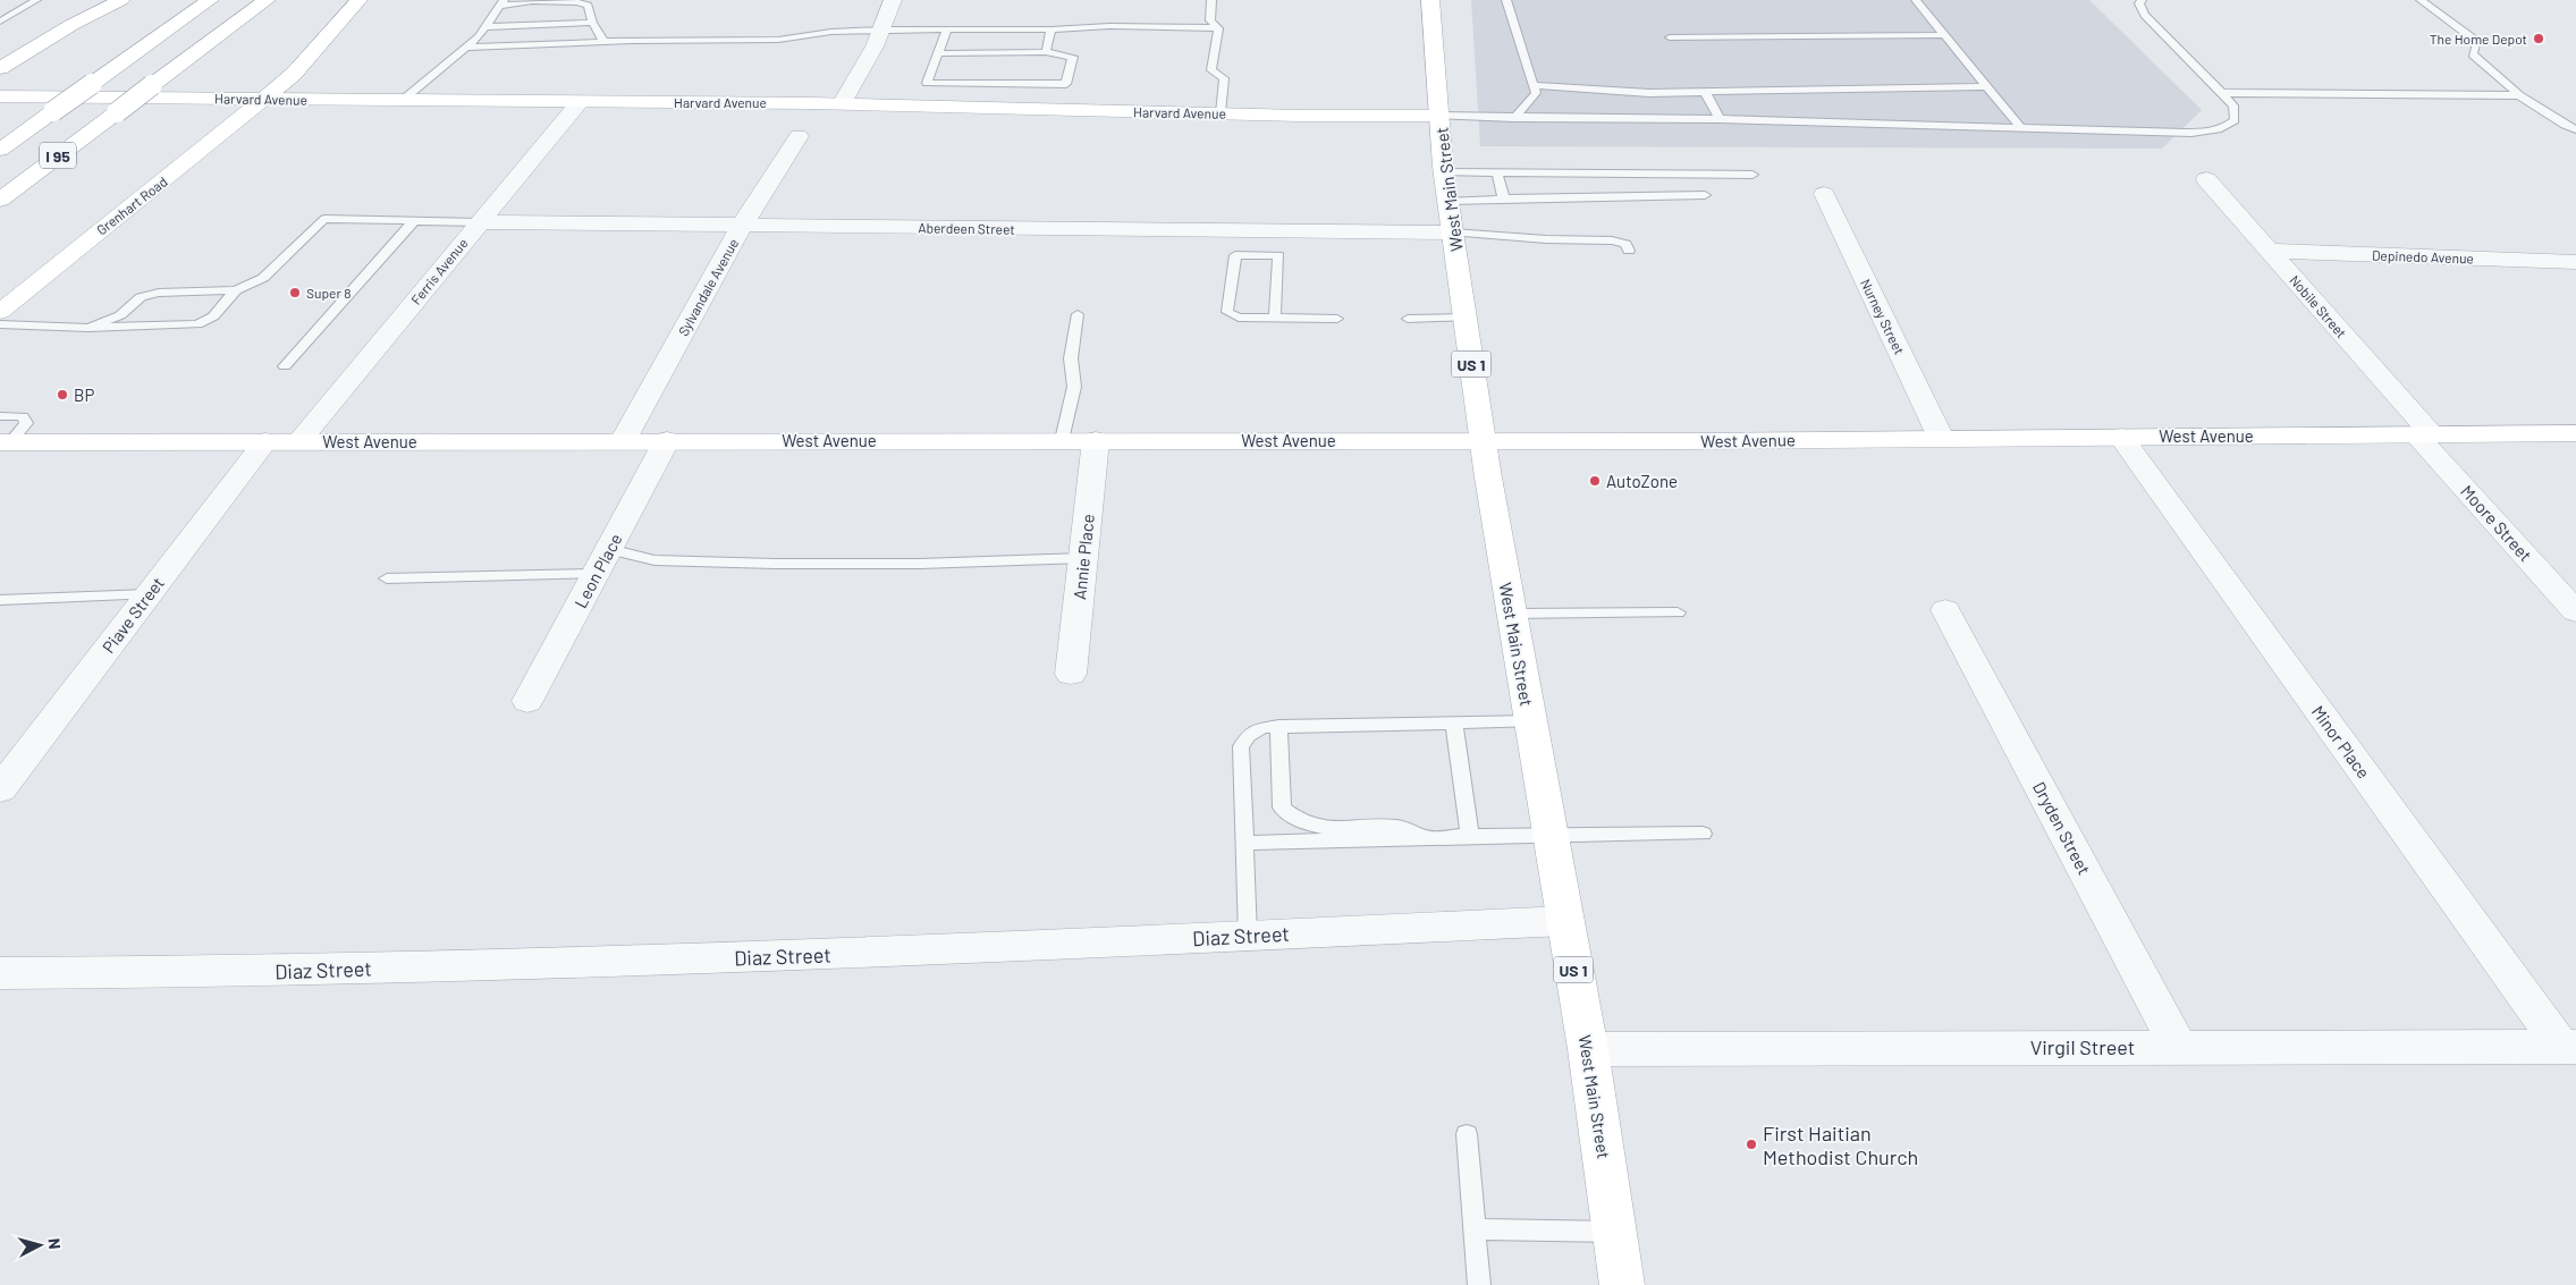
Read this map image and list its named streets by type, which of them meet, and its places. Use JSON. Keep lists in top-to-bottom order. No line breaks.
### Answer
{"streets":{"main road":["Harvard Avenue","I 95","West Main Street","Grenhart Road","US 1","West Avenue"],"street":["Aberdeen Street","Depinedo Avenue","Ferris Avenue","Sylvandale Avenue","Nobile Street","Nurney Street","Moore Street","Annie Place","Leon Place","Piave Street","Minor Place","Dryden Street","Diaz Street","Virgil Street"]},"crossings":[["Harvard Avenue","West Main Street"],["Harvard Avenue","Grenhart Road"],["Harvard Avenue","Ferris Avenue"],["West Main Street","Aberdeen Street"],["West Main Street","West Avenue"],["West Main Street","Diaz Street"],["West Main Street","Virgil Street"],["Aberdeen Street","Ferris Avenue"],["Aberdeen Street","Sylvandale Avenue"],["Depinedo Avenue","Nobile Street"],["Ferris Avenue","West Avenue"],["Sylvandale Avenue","West Avenue"],["Nobile Street","West Avenue"],["Nobile Street","Moore Street"],["Nurney Street","West Avenue"],["West Avenue","Moore Street"],["West Avenue","Annie Place"],["West Avenue","Leon Place"],["West Avenue","Piave Street"],["West Avenue","Minor Place"],["Minor Place","Virgil Street"],["Dryden Street","Virgil Street"]],"places":["The Home Depot","Super 8","BP","AutoZone","First Haitian Methodist Church"],"north":"right"}
